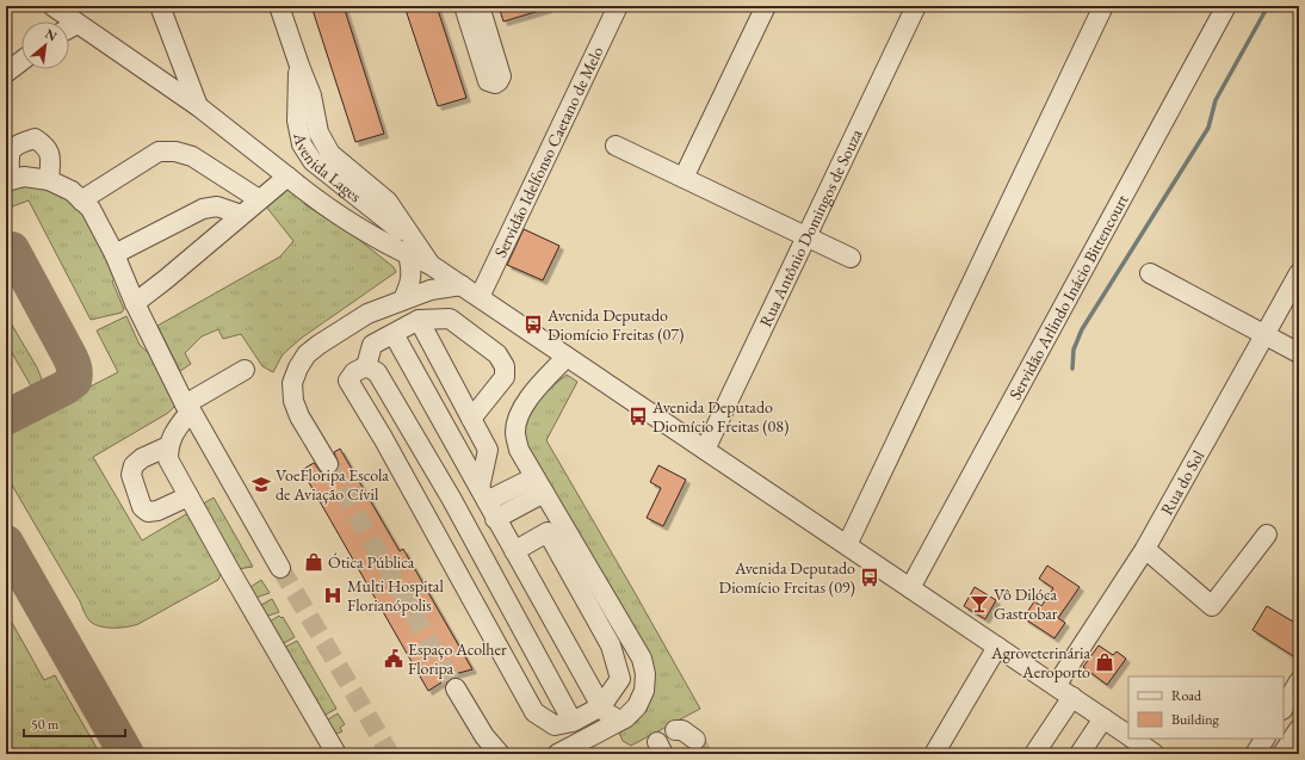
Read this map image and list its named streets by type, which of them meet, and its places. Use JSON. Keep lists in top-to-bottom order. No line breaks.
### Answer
{"streets":{"street":["Servidão Idelfonso Caetano de Melo","Avenida Lages","Rua Antônio Domingos de Souza","Servidão Arlindo Inácio Bittencourt","Rua do Sol"]},"places":{"bus stop":["Avenida Deputado Diomício Freitas (07)","Avenida Deputado Diomício Freitas (08)","Avenida Deputado Diomício Freitas (09)"],"school or university":["VoeFloripa Escola de Aviação Cívil"],"shop":["Ótica Pública","Agroveterinária Aeroporto"],"hospital":["Multi Hospital Florianópolis"],"bar":["Vô Dilóca Gastrobar"],"public building":["Espaço Acolher Floripa"]},"legend":["Road","Building"],"scale_bar":"50 m","north":"top right"}
